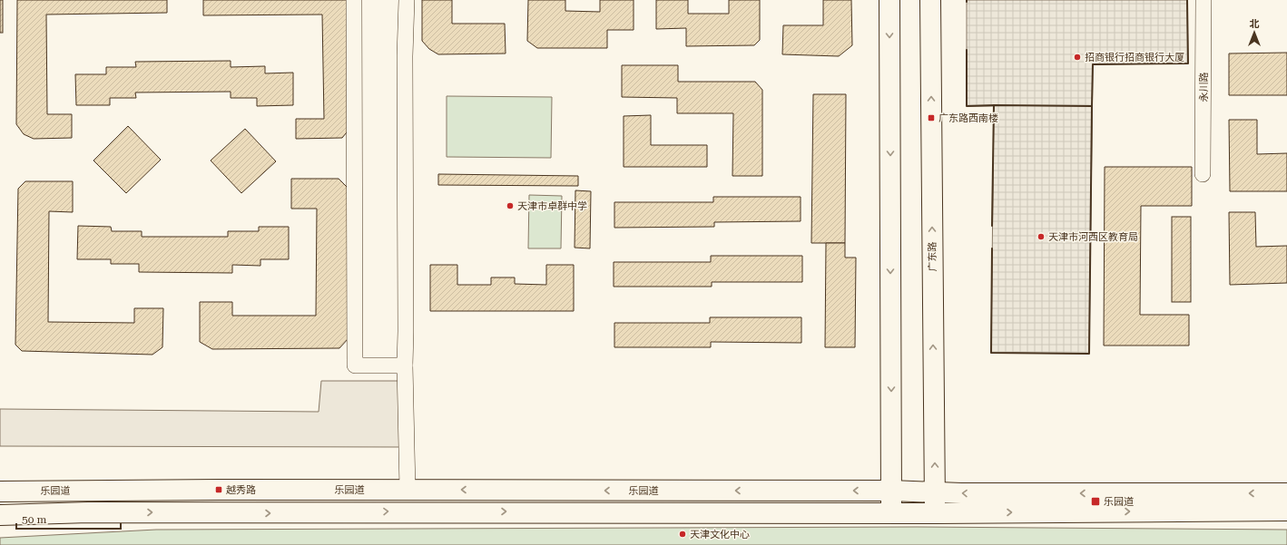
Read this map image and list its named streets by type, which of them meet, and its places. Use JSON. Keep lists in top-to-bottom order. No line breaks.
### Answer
{"streets":{"main road":["广东路","乐园道"],"street":["永川路"]},"crossings":[["广东路","乐园道"]],"places":{"other":["招商银行招商银行大厦","天津市卓群中学","天津市河西区教育局","天津文化中心"],"transit":["广东路西南楼","越秀路","乐园道"]},"scale_bar":"50 m","north":"top"}
